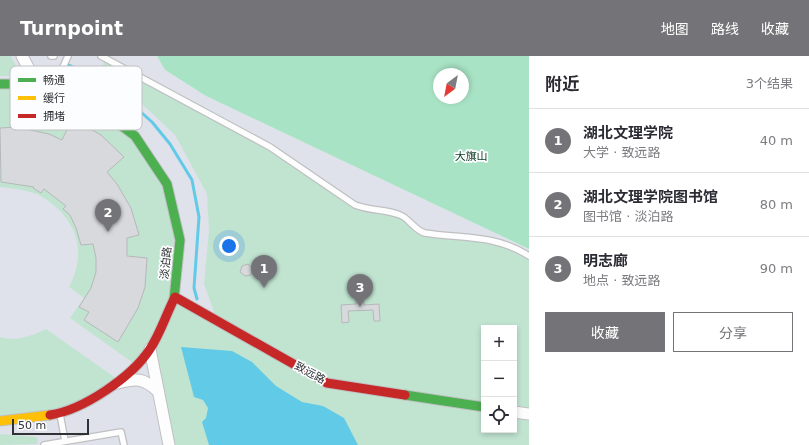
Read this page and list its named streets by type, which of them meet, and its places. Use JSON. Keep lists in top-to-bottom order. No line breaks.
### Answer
{"streets":{"street":["淡泊路","致远路"]},"crossings":[["淡泊路","致远路"]],"parks":["大旗山"],"legend":["畅通","缓行","拥堵"],"scale_bar":"50 m","north":"bottom left","page":{"header":"Turnpoint","nav":["地图","路线","收藏"],"heading":["附近","3个结果"],"list":[{"mark":"1","name":"湖北文理学院","note":"大学 · 致远路","value":"40 m"},{"mark":"2","name":"湖北文理学院图书馆","note":"图书馆 · 淡泊路","value":"80 m"},{"mark":"3","name":"明志廊","note":"地点 · 致远路","value":"90 m"}],"pins":["2","1","3"],"buttons":["收藏","分享"],"map_buttons":["+","−"],"scale":"50 m"}}
